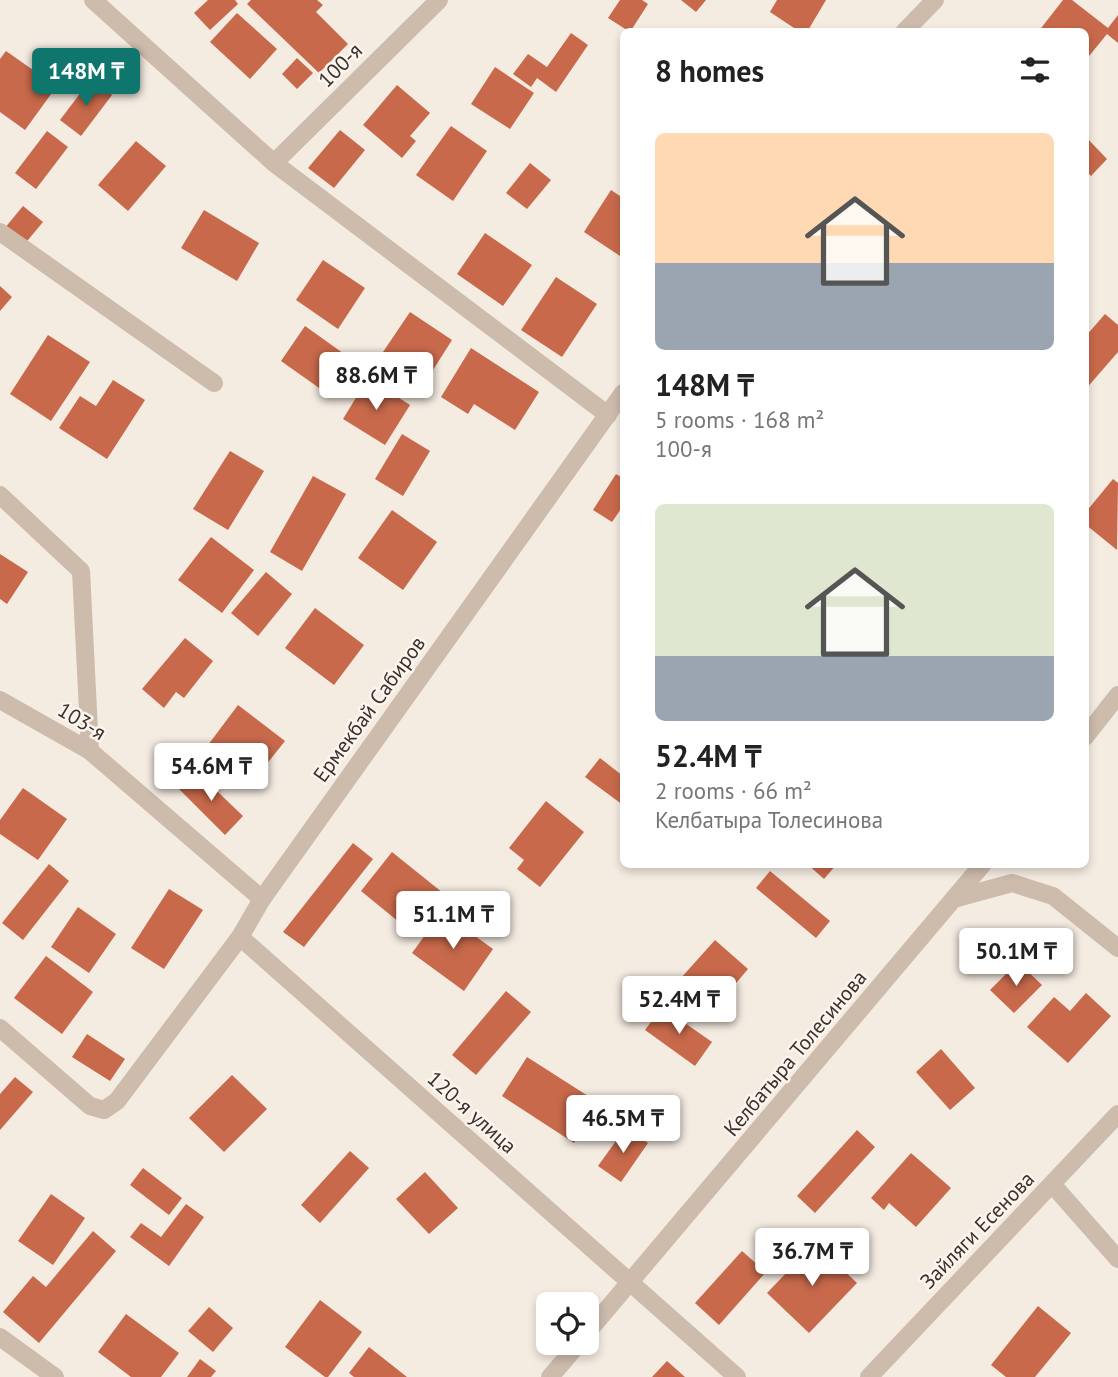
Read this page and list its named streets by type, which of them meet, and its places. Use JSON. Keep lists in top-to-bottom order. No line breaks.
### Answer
{"streets":{"street":["100-я","Ермекбай Сабиров","103-я","Келбатыра Толесинова","120-я улица","Зайляги Есенова"]},"crossings":[["Ермекбай Сабиров","103-я"],["Ермекбай Сабиров","120-я улица"],["Келбатыра Толесинова","120-я улица"]],"page":{"heading":"8 homes","price":["148M ₸","88.6M ₸","54.6M ₸","51.1M ₸","50.1M ₸","52.4M ₸","46.5M ₸","36.7M ₸"],"list":[{"name":"148M ₸","note":"5 rooms · 168 m² · 100-я"},{"name":"52.4M ₸","note":"2 rooms · 66 m² · Келбатыра Толесинова"}]}}
